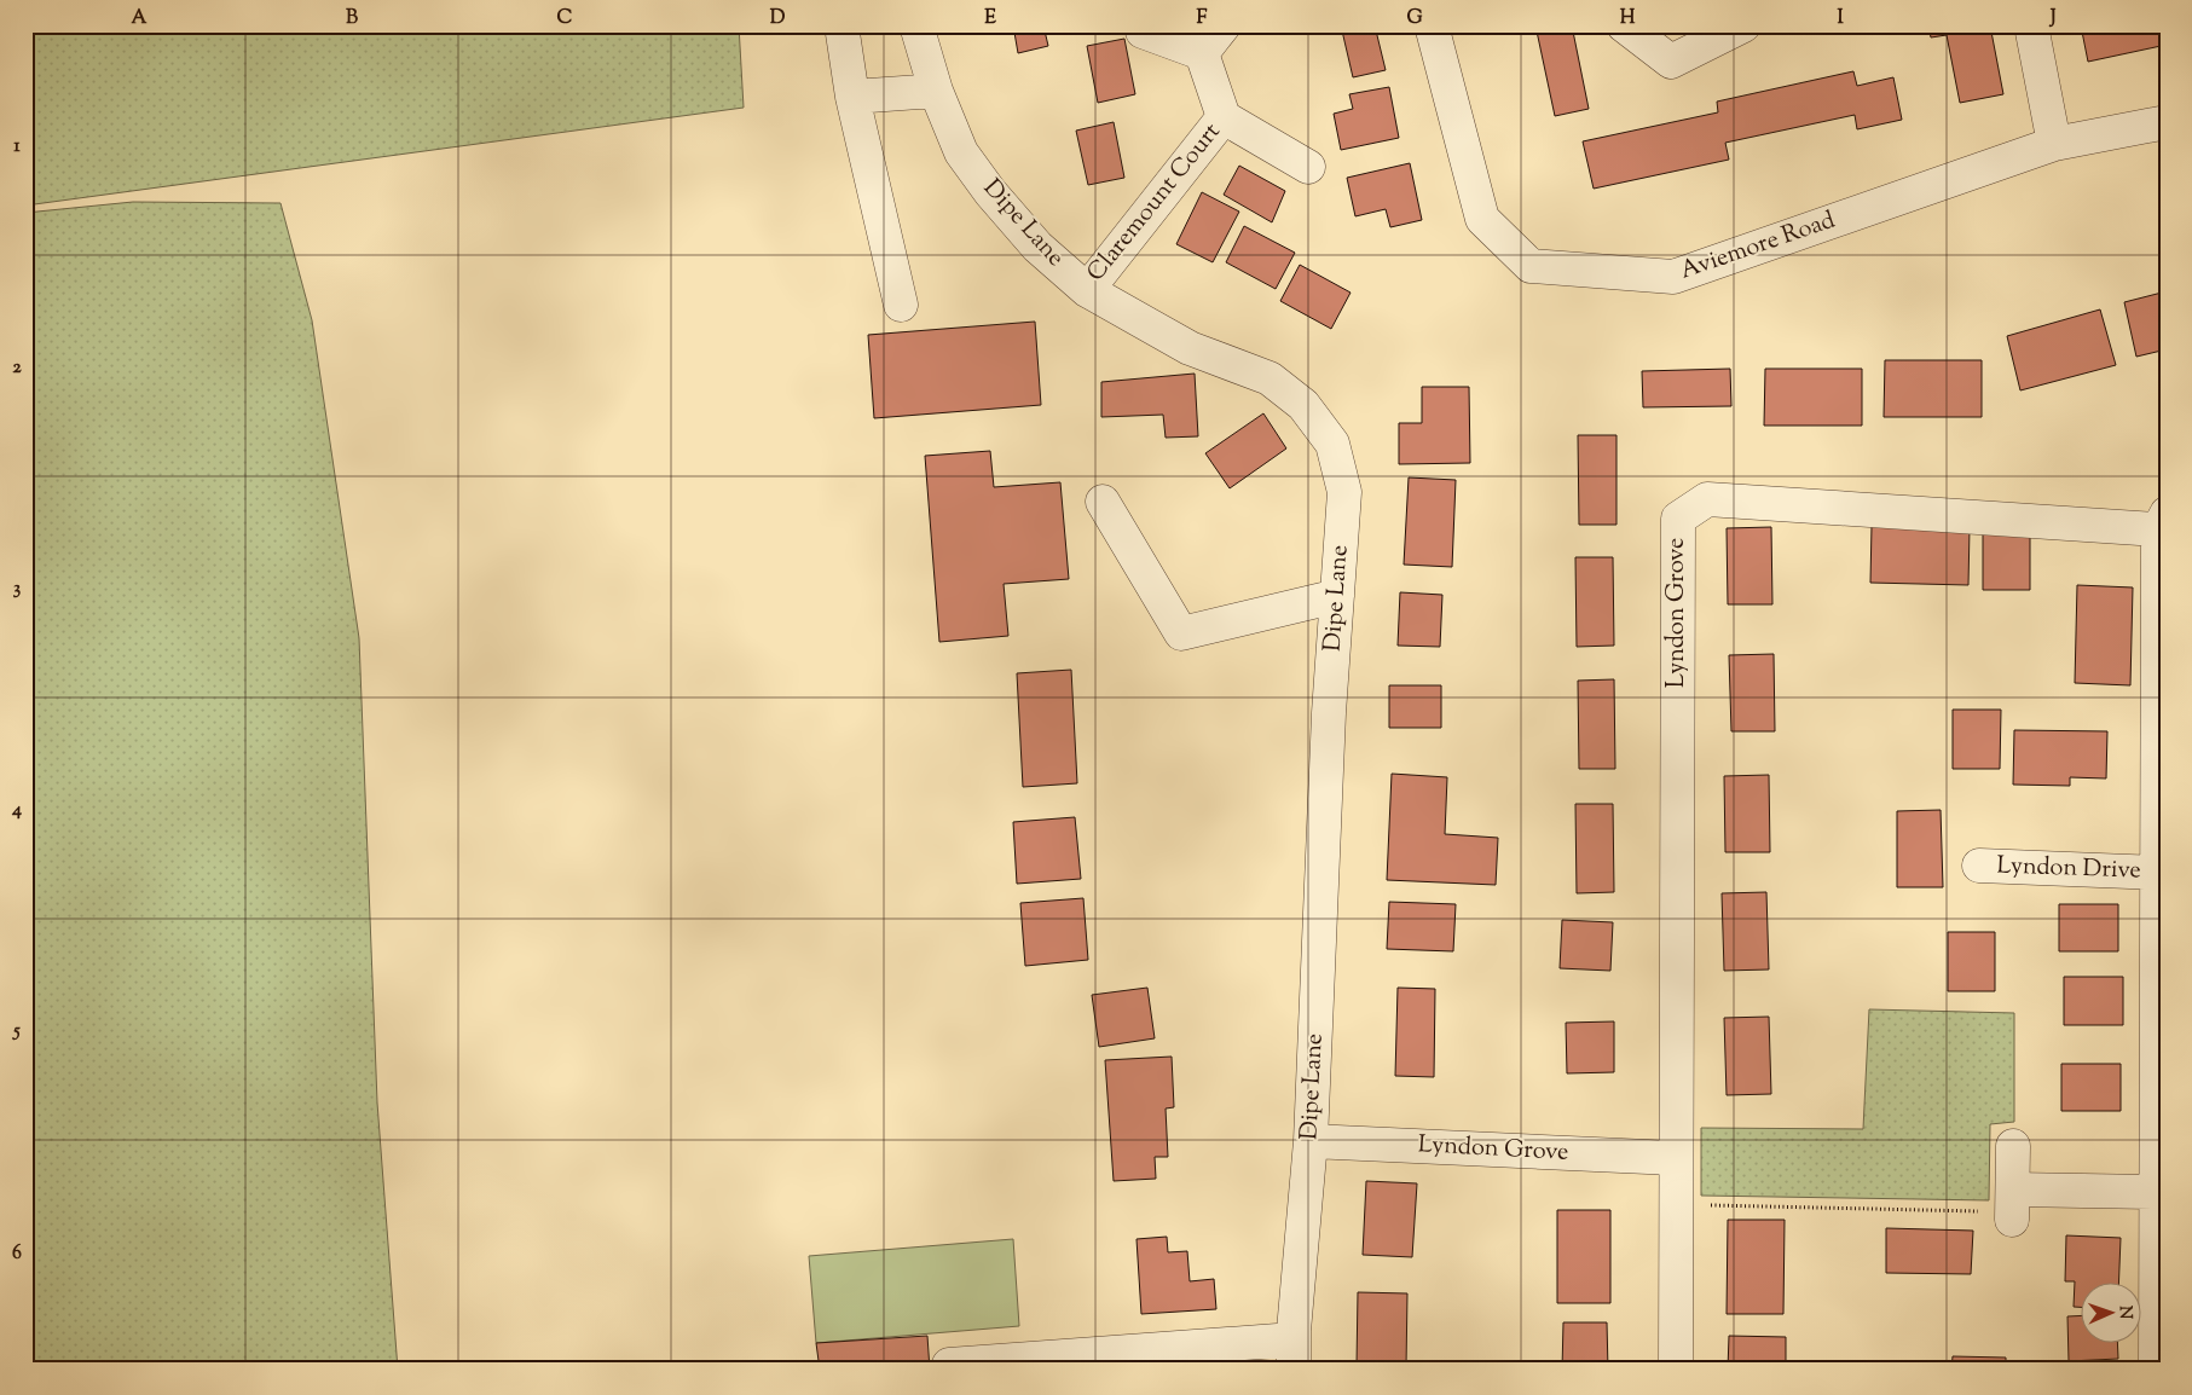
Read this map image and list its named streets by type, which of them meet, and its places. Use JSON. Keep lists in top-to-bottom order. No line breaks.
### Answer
{"streets":{"street":["Claremount Court","Dipe Lane","Aviemore Road","Lyndon Grove","Lyndon Drive"]},"crossings":[["Claremount Court","Dipe Lane"],["Dipe Lane","Lyndon Grove"],["Lyndon Grove","Lyndon Drive"]],"north":"right","grid":{"columns":["A","B","C","D","E","F","G","H","I","J"],"rows":["1","2","3","4","5","6"]}}
